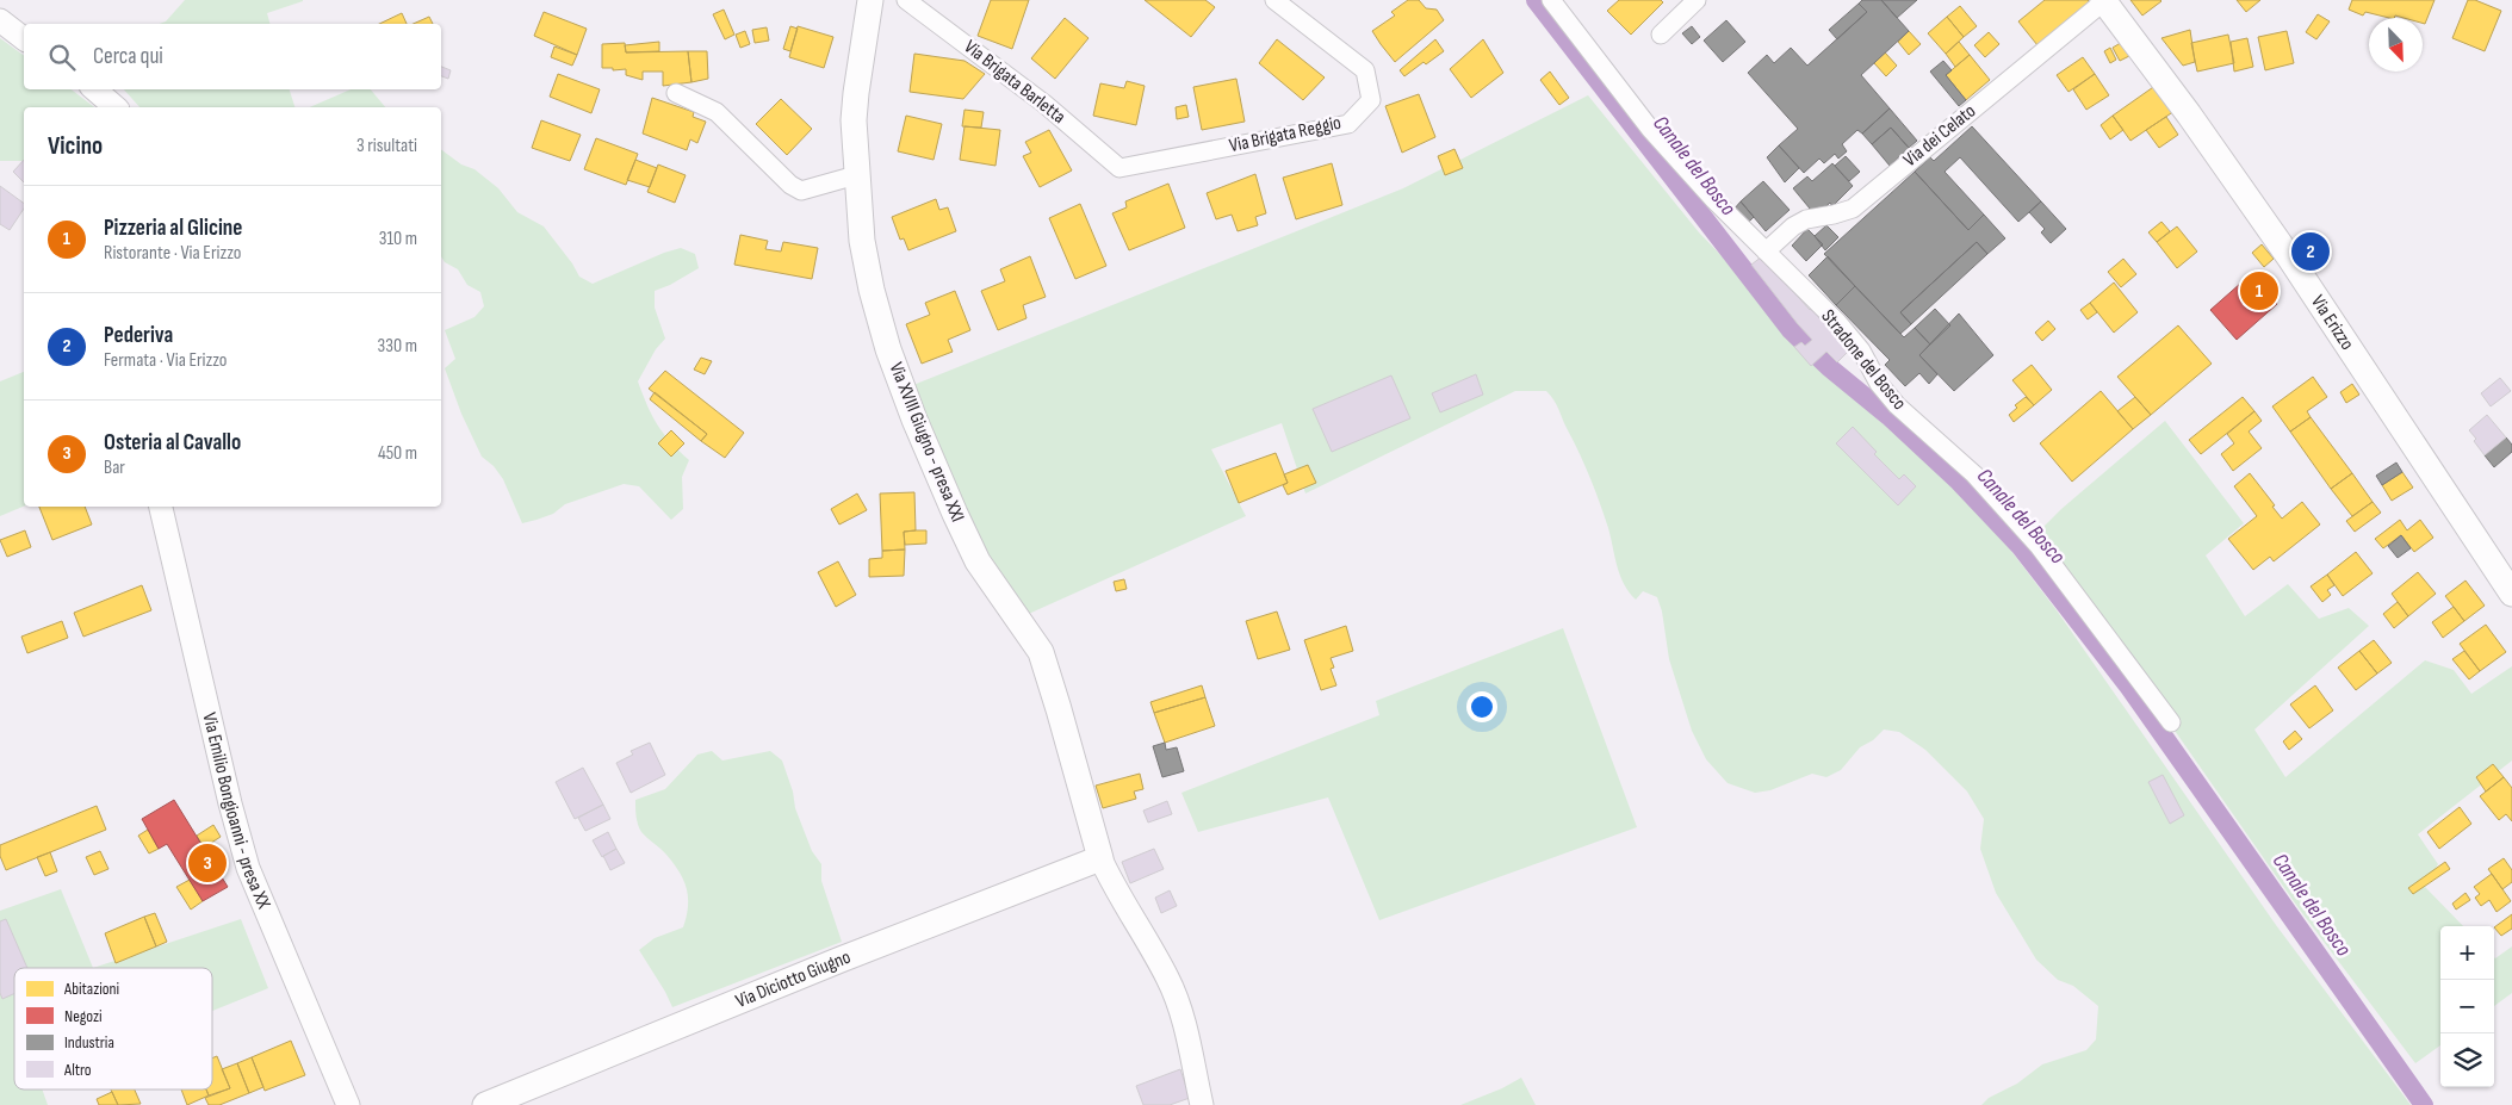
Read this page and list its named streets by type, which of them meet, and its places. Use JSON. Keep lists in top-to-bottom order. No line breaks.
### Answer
{"streets":{"main road":["Via Erizzo","Via XVIII Giugno - presa XXI","Via Diciotto Giugno"],"street":["Via Brigata Barletta","Via Brigata Reggio","Via dei Celato","Stradone del Bosco","Via Emilio Bongioanni - presa XX"]},"crossings":[["Via Brigata Barletta","Via Brigata Reggio"],["Via dei Celato","Via Erizzo"],["Via dei Celato","Stradone del Bosco"],["Via XVIII Giugno - presa XXI","Via Diciotto Giugno"]],"water":["Canale del Bosco"],"legend":["Abitazioni","Negozi","Industria","Altro"],"north":"bottom right","page":{"search":"Cerca qui","heading":["Vicino","3 risultati"],"list":[{"mark":"1","name":"Pizzeria al Glicine","note":"Ristorante · Via Erizzo","value":"310 m"},{"mark":"2","name":"Pederiva","note":"Fermata · Via Erizzo","value":"330 m"},{"mark":"3","name":"Osteria al Cavallo","note":"Bar","value":"450 m"}],"pins":["2","1","3"],"map_buttons":["+","−"]}}
